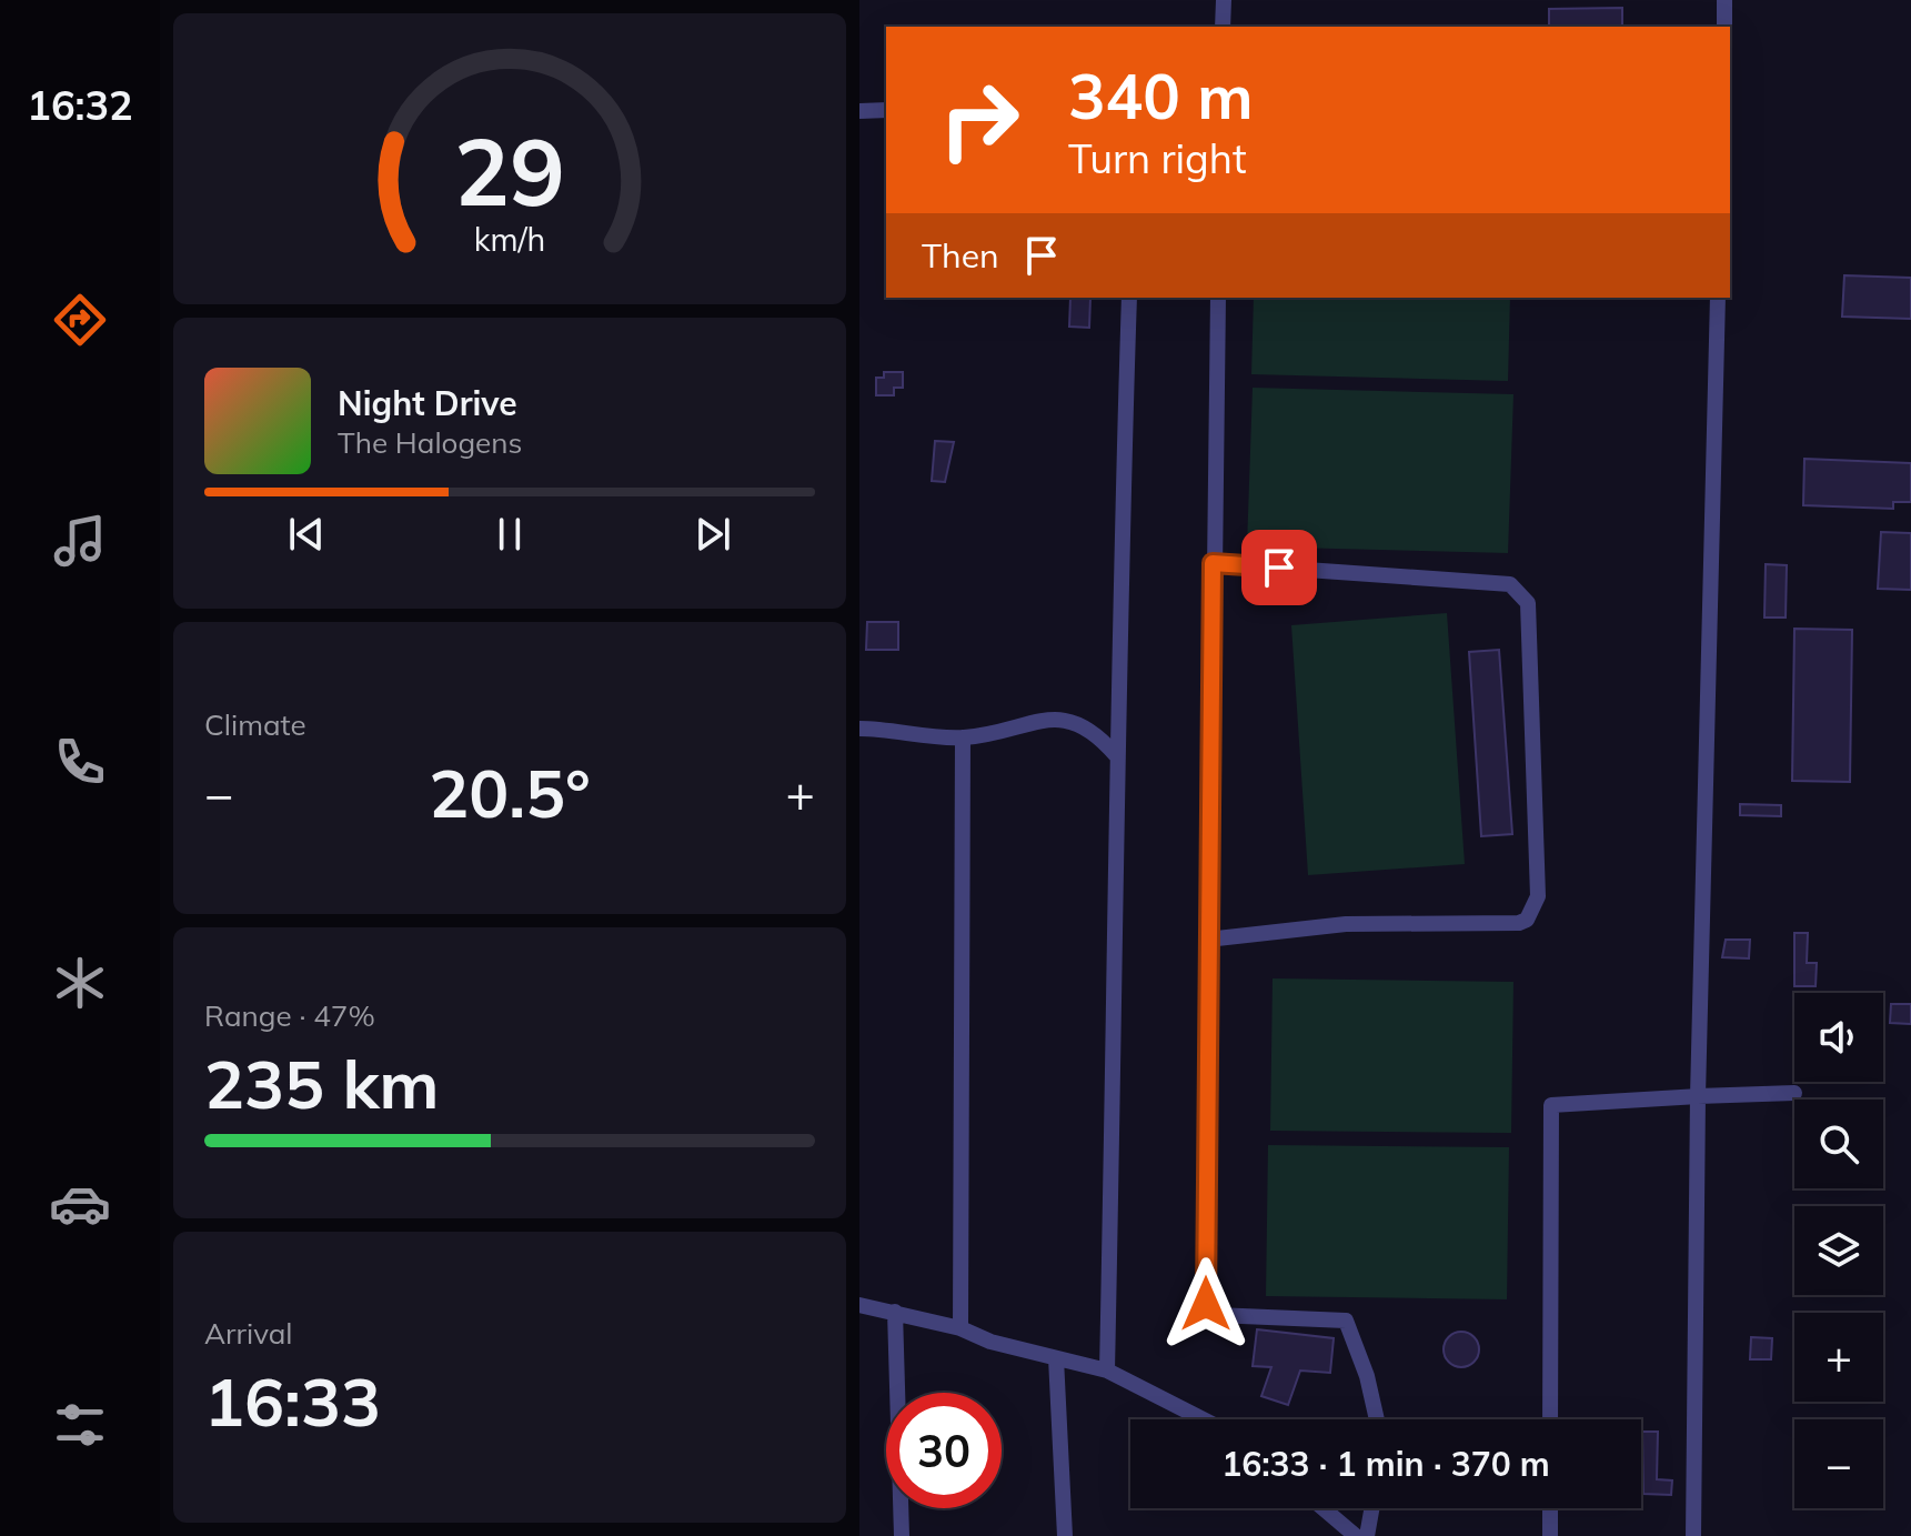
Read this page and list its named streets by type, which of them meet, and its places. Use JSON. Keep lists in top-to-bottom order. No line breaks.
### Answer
{"page":{"tabs":"16:32","turn":["340 m","Turn right"],"then":"Then","song":["Night Drive","The Halogens"],"tile":["Climate",["Range · 47%","235 km"],["Arrival","16:33"]],"heat":["−","20.5°","+"],"map_buttons":["+","−"],"limit":"30","trip":"16:33 · 1 min · 370 m","gauge":["29","km/h"]}}
